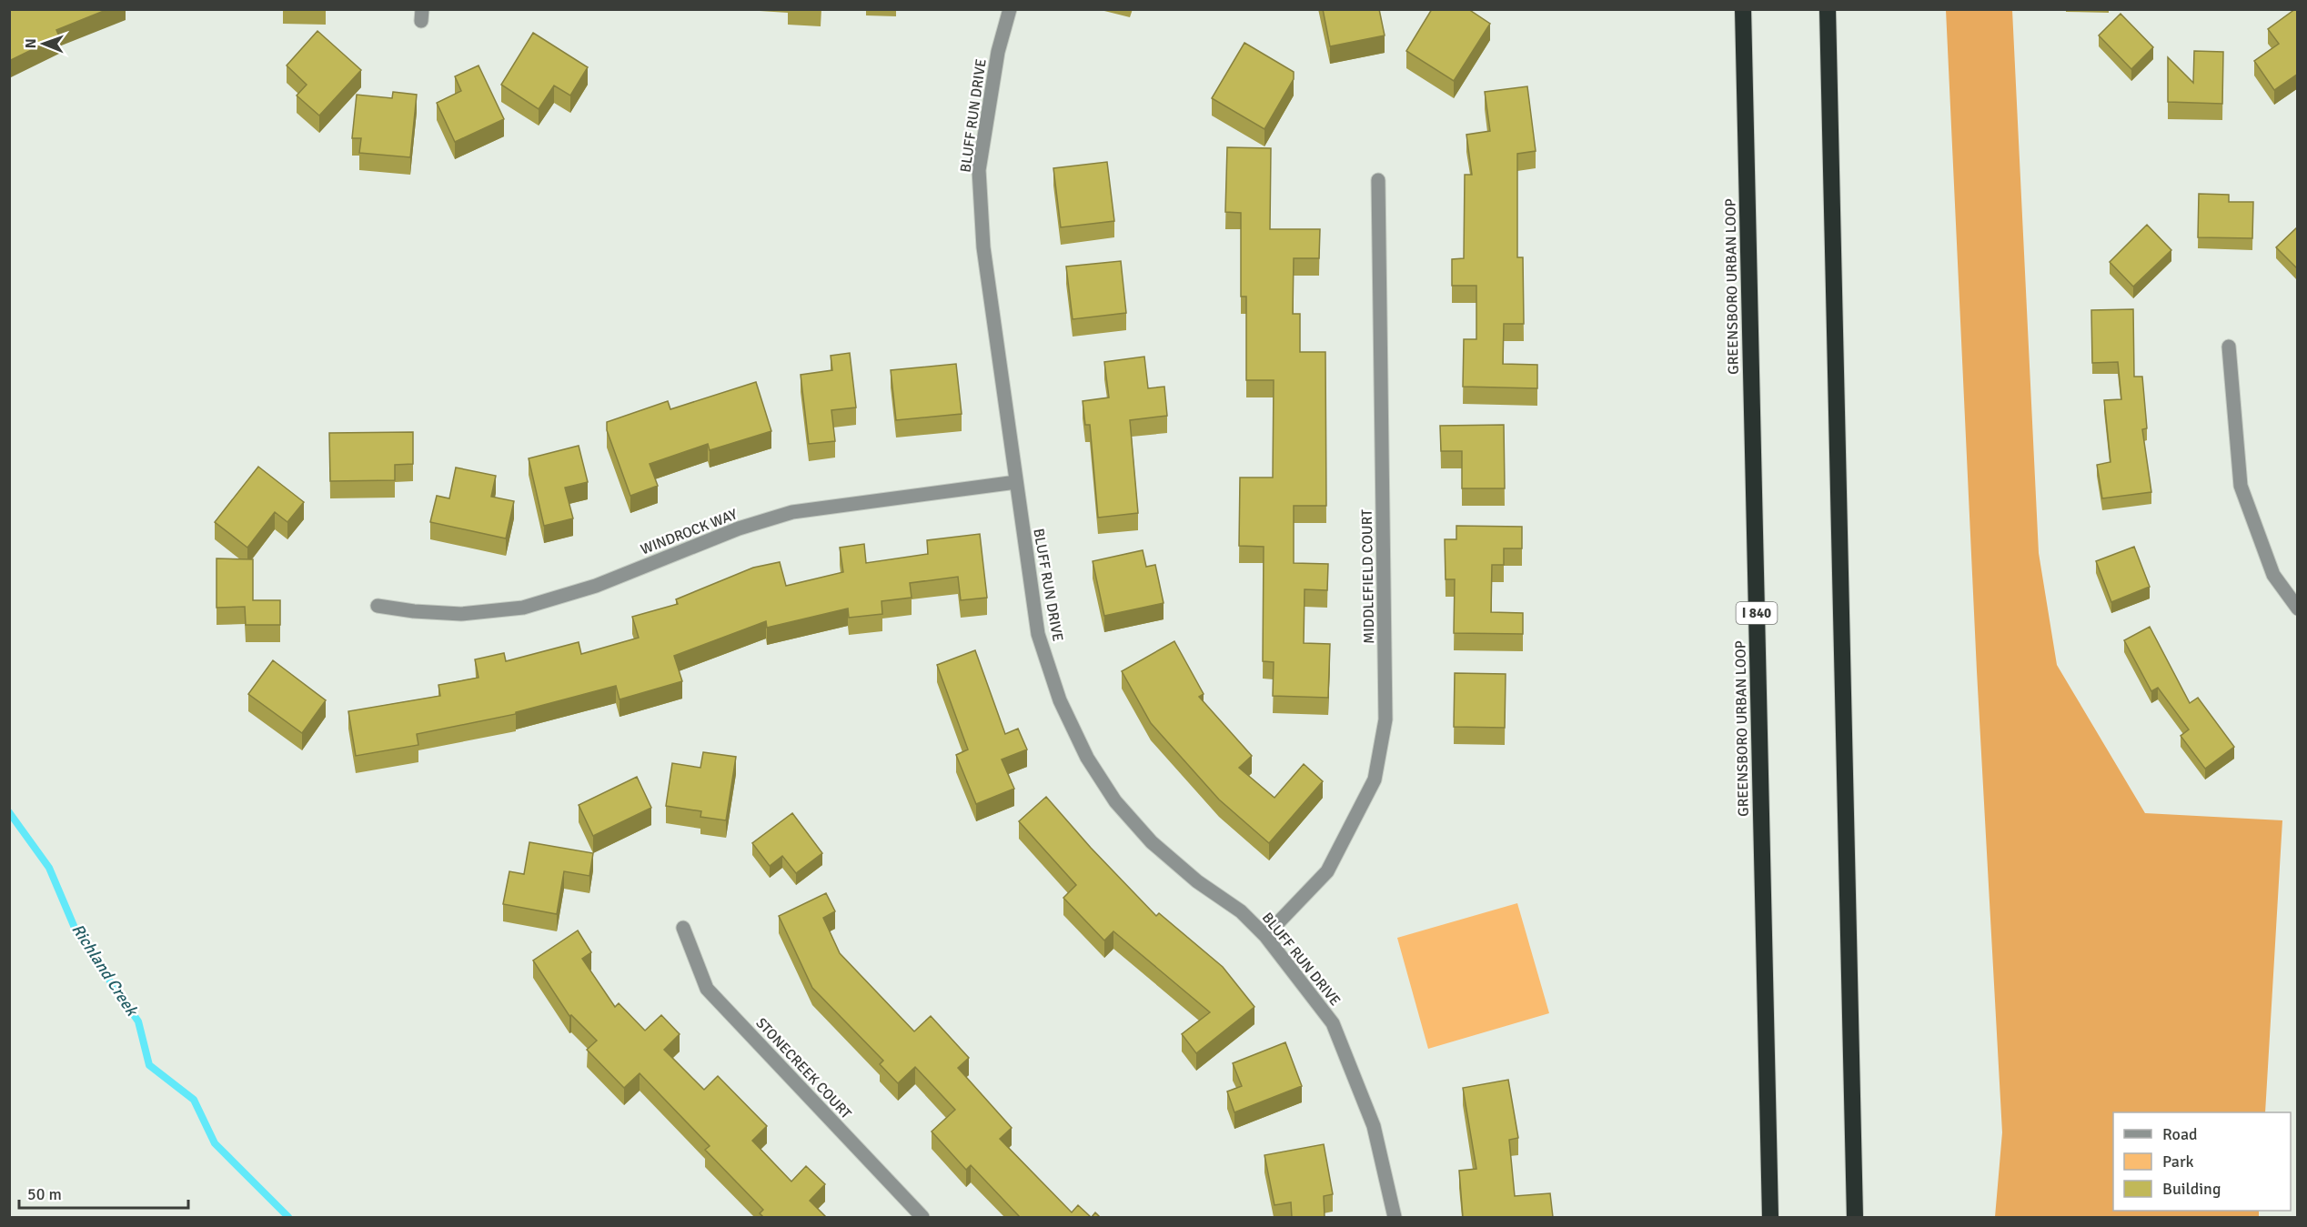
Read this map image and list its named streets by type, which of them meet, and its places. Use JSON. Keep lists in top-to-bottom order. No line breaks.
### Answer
{"streets":{"highway":["GREENSBORO URBAN LOOP","I 840"],"street":["BLUFF RUN DRIVE","WINDROCK WAY","MIDDLEFIELD COURT","STONECREEK COURT"]},"crossings":[["BLUFF RUN DRIVE","WINDROCK WAY"],["BLUFF RUN DRIVE","MIDDLEFIELD COURT"]],"water":["Richland Creek"],"legend":["Road","Park","Building"],"scale_bar":"50 m","north":"left"}
